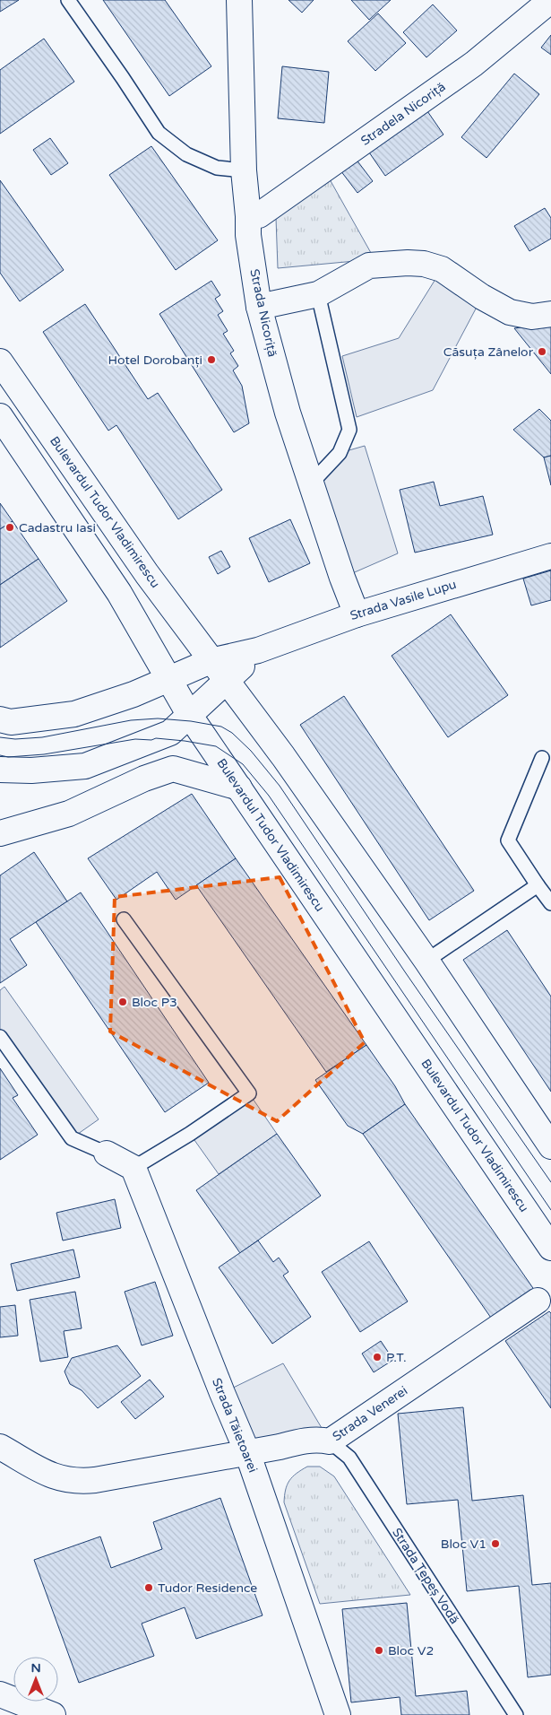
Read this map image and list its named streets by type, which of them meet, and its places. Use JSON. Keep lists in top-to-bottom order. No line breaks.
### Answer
{"streets":{"street":["Stradela Nicoriță","Strada Nicoriță","Bulevardul Tudor Vladimirescu","Strada Vasile Lupu","Strada Venerei","Strada Tăietoarei"],"lane":["Strada Țepeș Vodă"]},"crossings":[["Stradela Nicoriță","Strada Nicoriță"],["Strada Nicoriță","Strada Vasile Lupu"],["Bulevardul Tudor Vladimirescu","Strada Vasile Lupu"],["Strada Venerei","Strada Tăietoarei"],["Strada Venerei","Strada Țepeș Vodă"]],"places":["Căsuța Zânelor","Hotel Dorobanți","Cadastru Iasi","Bloc P3","P.T.","Bloc V1","Tudor Residence","Bloc V2"],"north":"top"}
